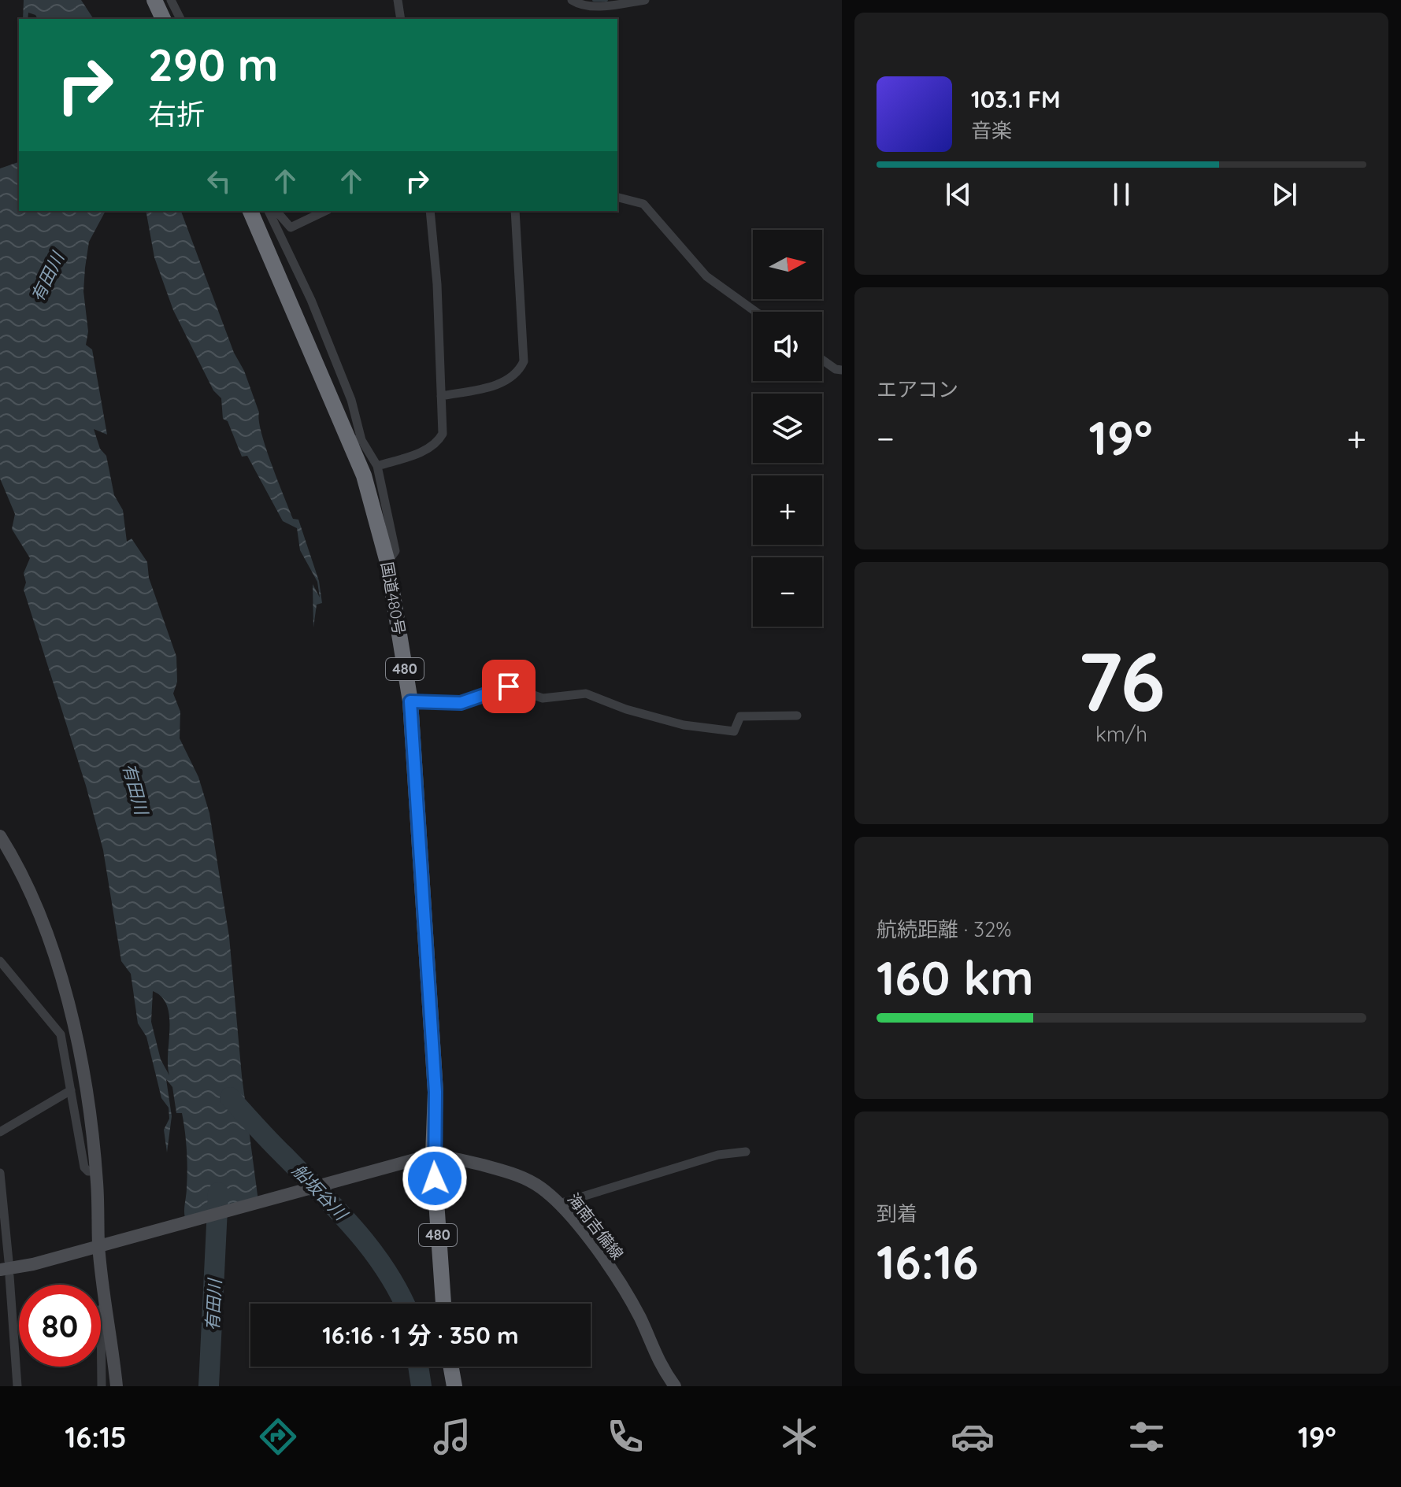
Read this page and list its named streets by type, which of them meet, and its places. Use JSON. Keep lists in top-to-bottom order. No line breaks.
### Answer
{"streets":{"highway":["国道480号","480"],"street":["海南吉備線"]},"crossings":[["国道480号","海南吉備線"]],"water":["有田川","船坂谷川"],"north":"right","page":{"turn":["290 m","右折"],"song":["103.1 FM","音楽"],"map_buttons":["+","−"],"tile":["エアコン",["76","km/h"],["航続距離 · 32%","160 km"],["到着","16:16"]],"heat":["−","19°","+"],"limit":"80","trip":"16:16 · 1 分 · 350 m","tabs":["16:15","19°"]}}
